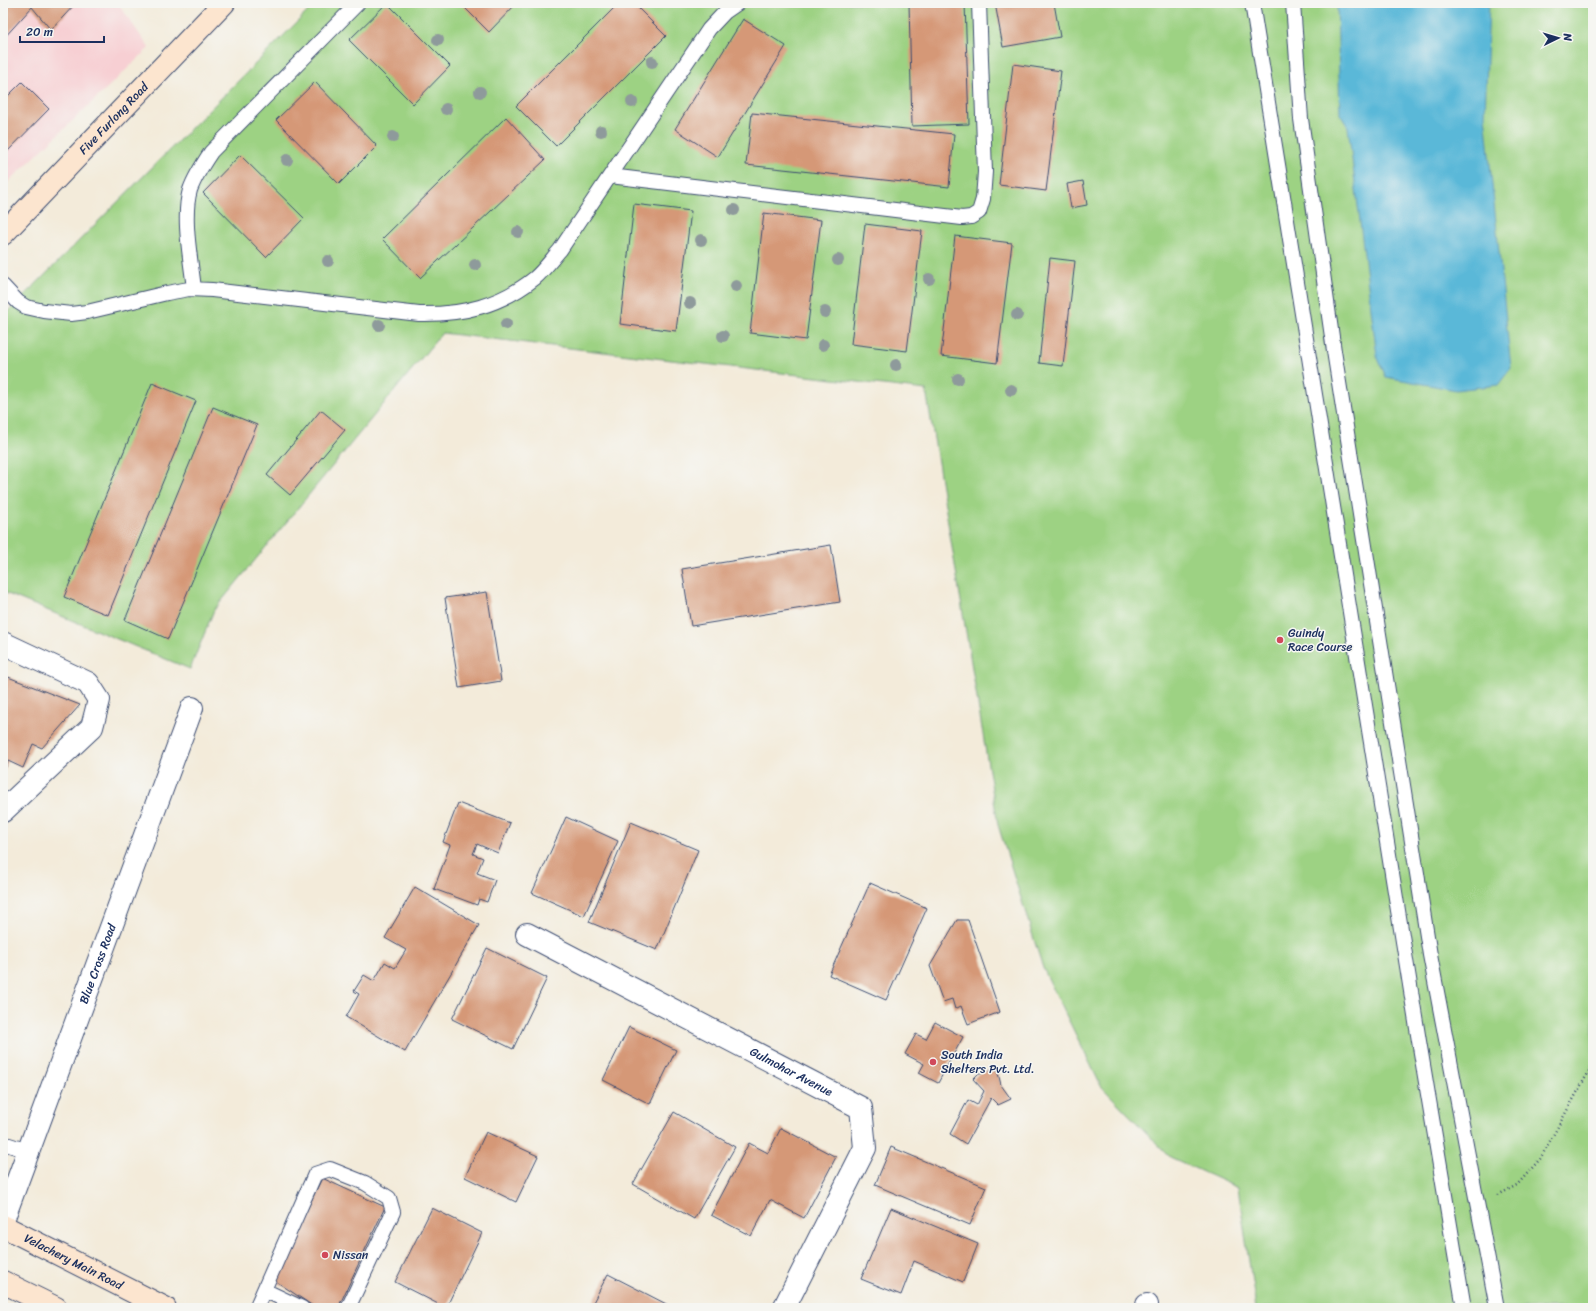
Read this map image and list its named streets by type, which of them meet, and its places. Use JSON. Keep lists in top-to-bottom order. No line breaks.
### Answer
{"streets":{"main road":["Five Furlong Road","Velachery Main Road"],"street":["Blue Cross Road","Gulmohar Avenue"]},"places":["Guindy Race Course","South India Shelters Pvt. Ltd.","Nissan"],"scale_bar":"20 m","north":"right"}
